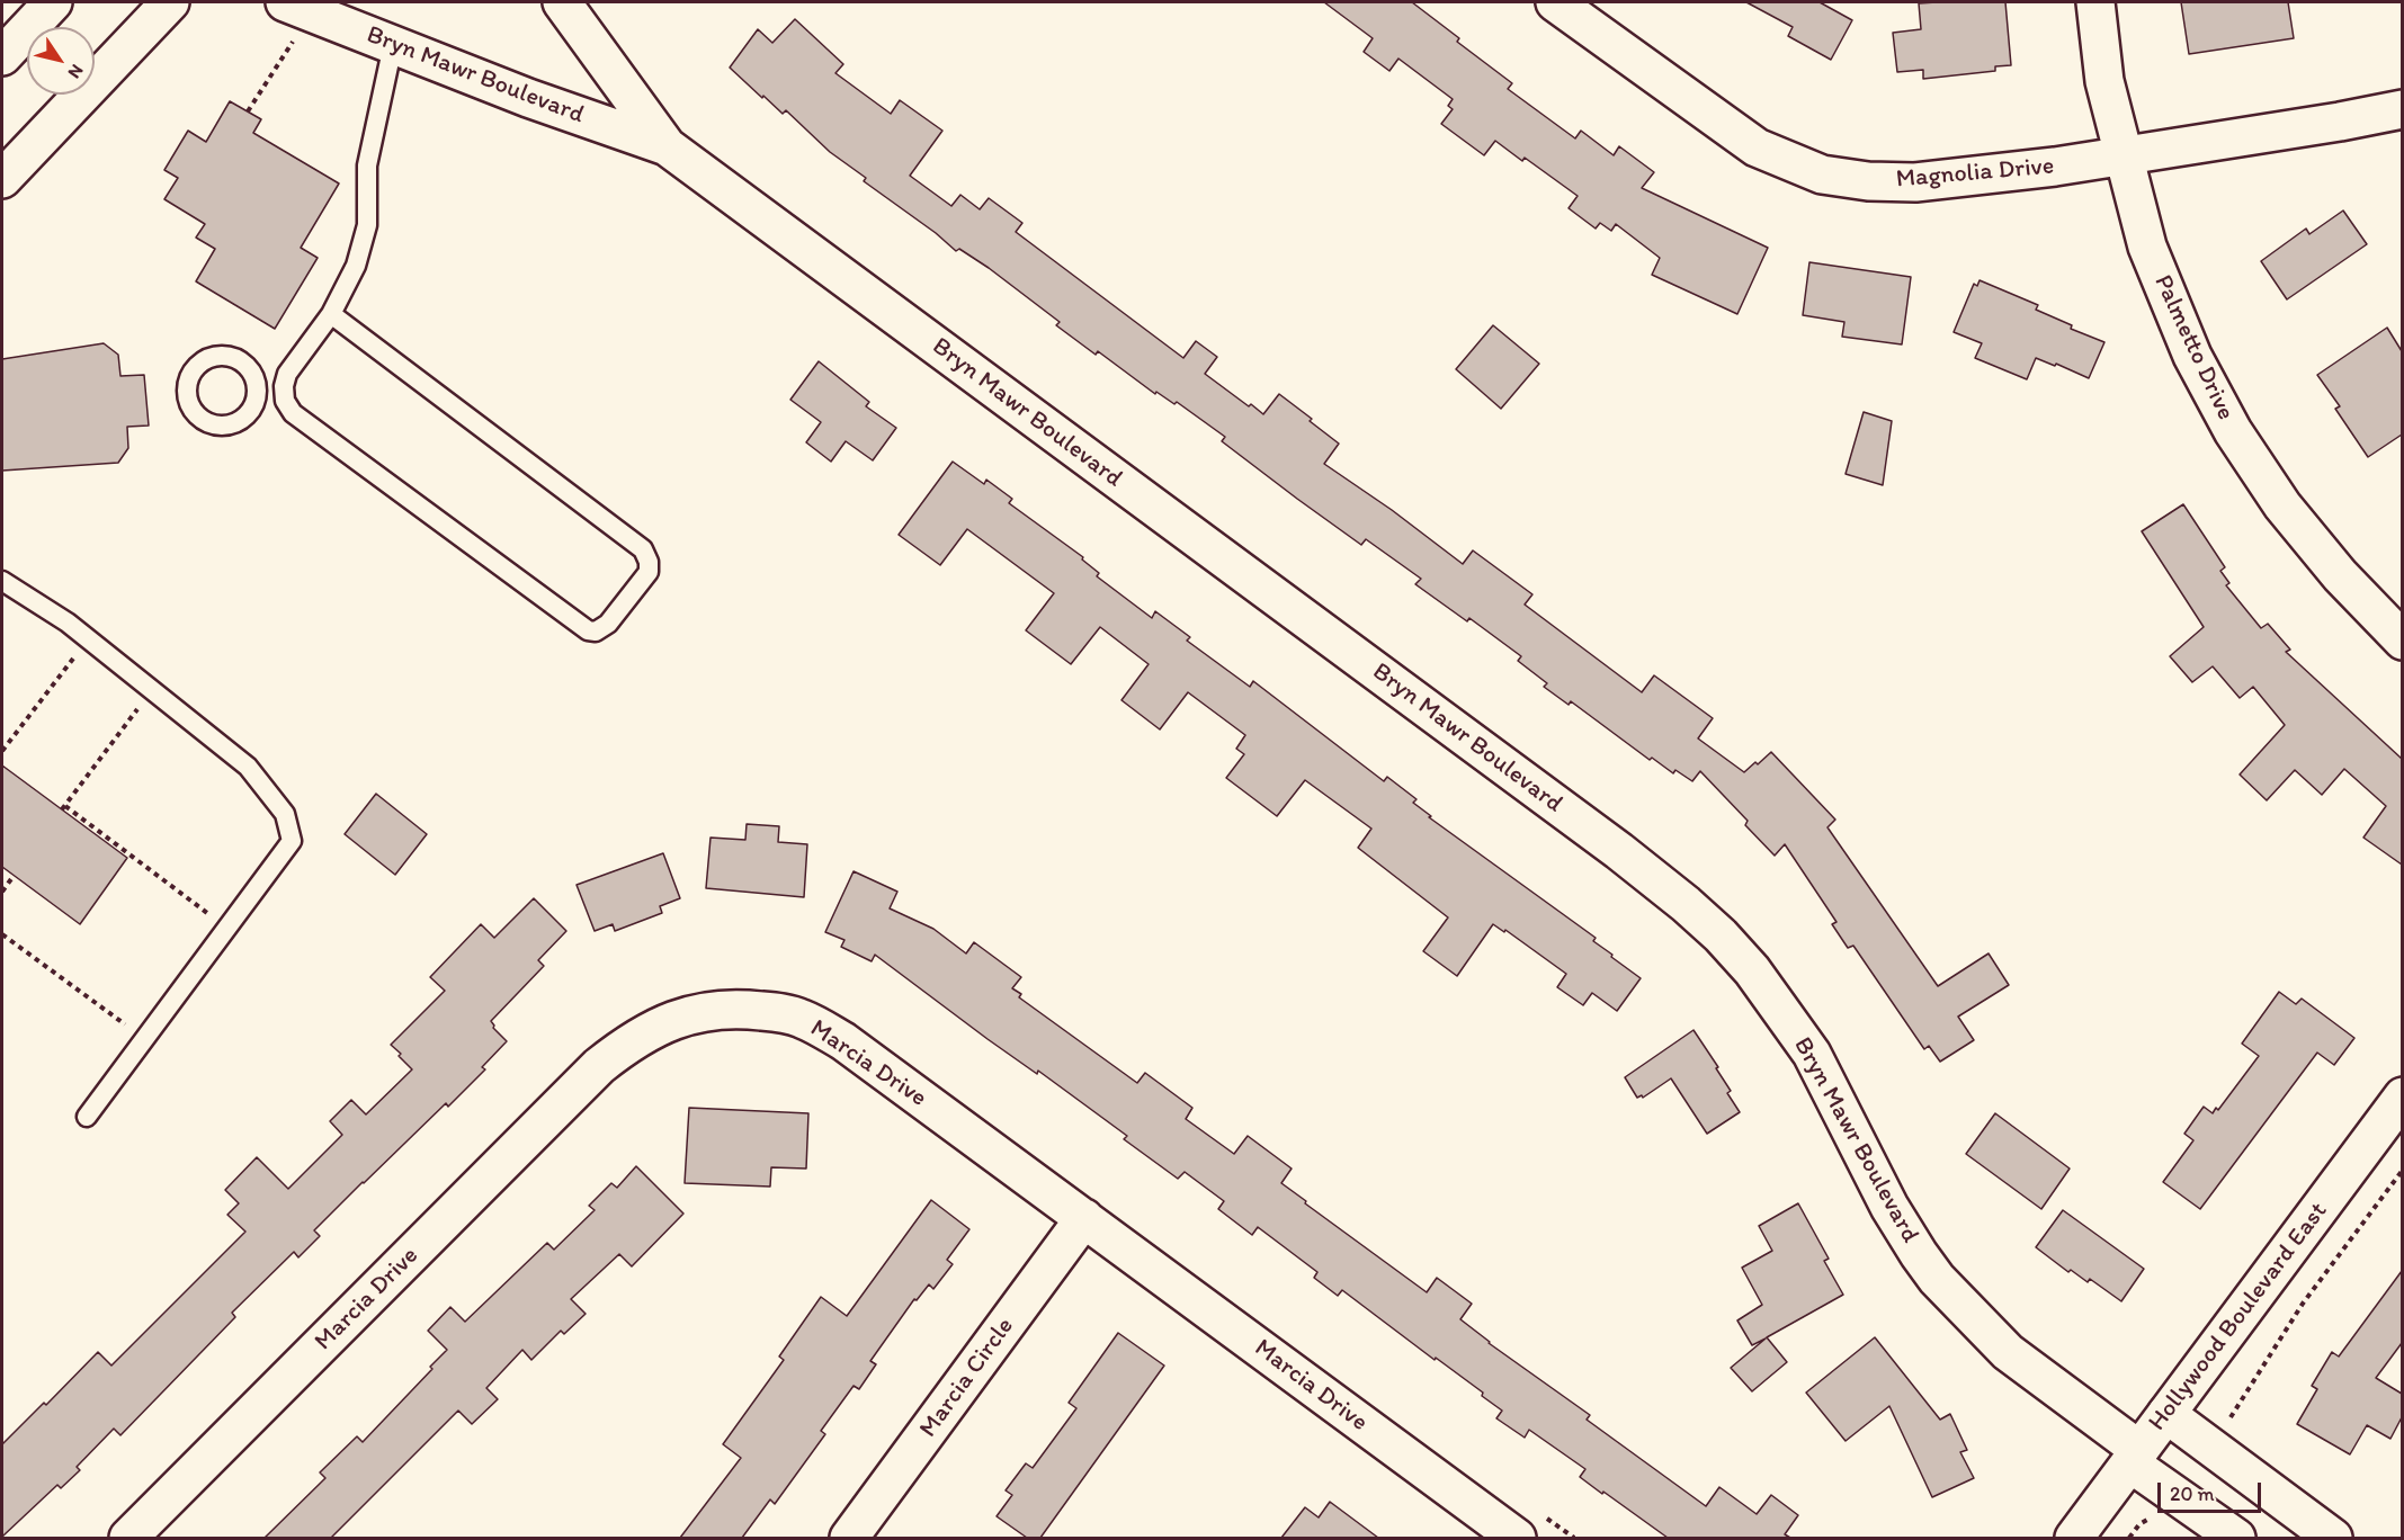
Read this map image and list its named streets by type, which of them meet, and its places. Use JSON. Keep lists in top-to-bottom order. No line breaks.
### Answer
{"streets":{"main road":["Bryn Mawr Boulevard","Magnolia Drive","Palmetto Drive","Marcia Drive","Hollywood Boulevard East","Marcia Circle"]},"crossings":[["Bryn Mawr Boulevard","Hollywood Boulevard East"],["Magnolia Drive","Palmetto Drive"],["Marcia Drive","Marcia Circle"]],"scale_bar":"20 m","north":"bottom right"}
